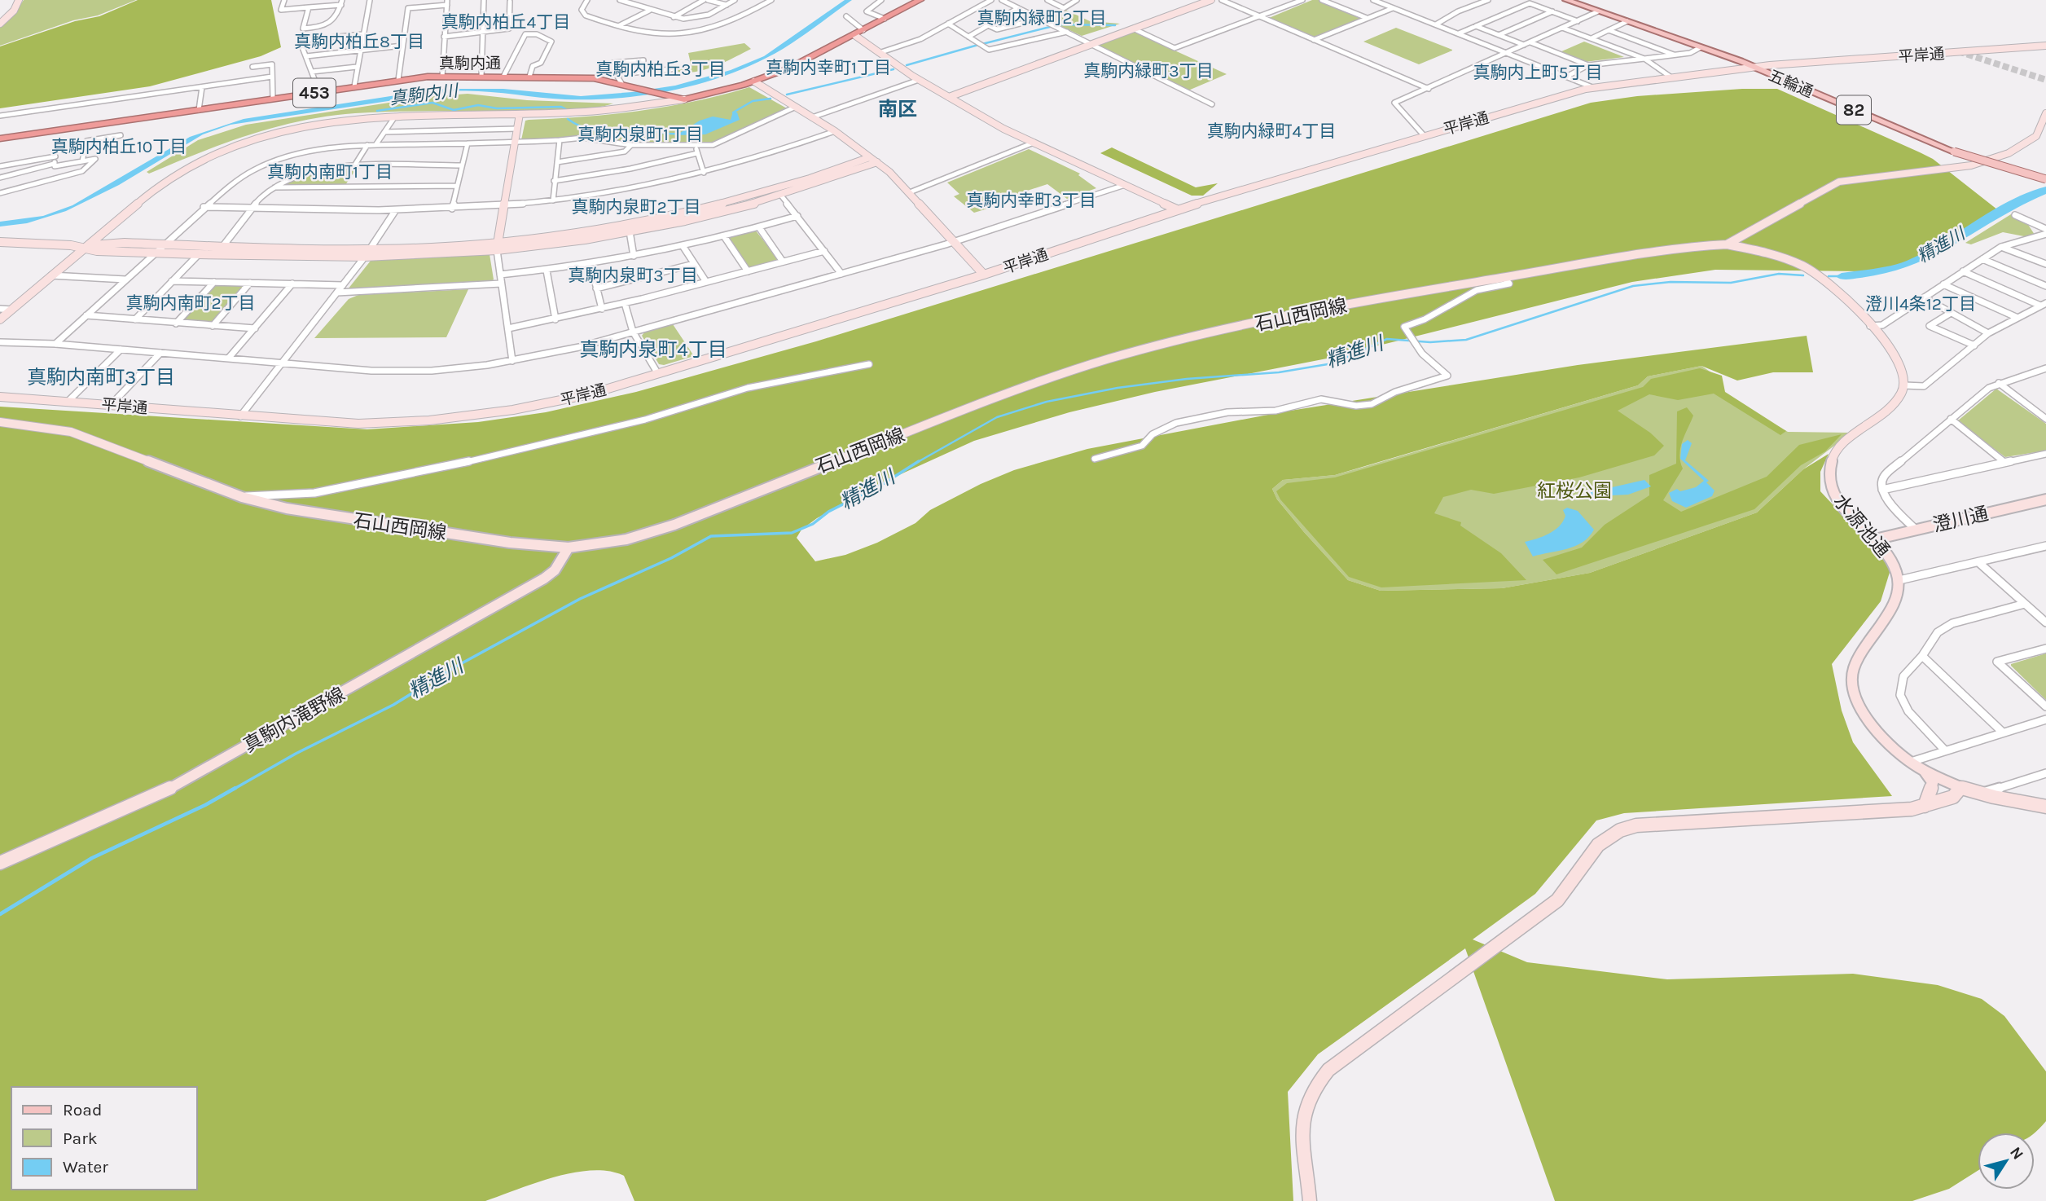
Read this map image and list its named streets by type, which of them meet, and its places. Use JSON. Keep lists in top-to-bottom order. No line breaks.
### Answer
{"streets":{"highway":["真駒内通","453"],"main road":["五輪通","82"],"street":["平岸通","石山西岡線","澄川通","水源池通","真駒内滝野線"]},"crossings":[["平岸通","五輪通"],["石山西岡線","真駒内滝野線"],["澄川通","水源池通"]],"districts":["真駒内緑町2丁目","真駒内柏丘4丁目","真駒内柏丘8丁目","真駒内幸町1丁目","真駒内柏丘3丁目","真駒内緑町3丁目","真駒内上町5丁目","南区","真駒内緑町4丁目","真駒内泉町1丁目","真駒内柏丘10丁目","真駒内南町1丁目","真駒内幸町3丁目","真駒内泉町2丁目","真駒内泉町3丁目","真駒内南町2丁目","澄川4条12丁目","真駒内泉町4丁目","真駒内南町3丁目"],"water":["真駒内川","精進川"],"parks":["紅桜公園"],"legend":["Road","Park","Water"],"north":"top right"}
